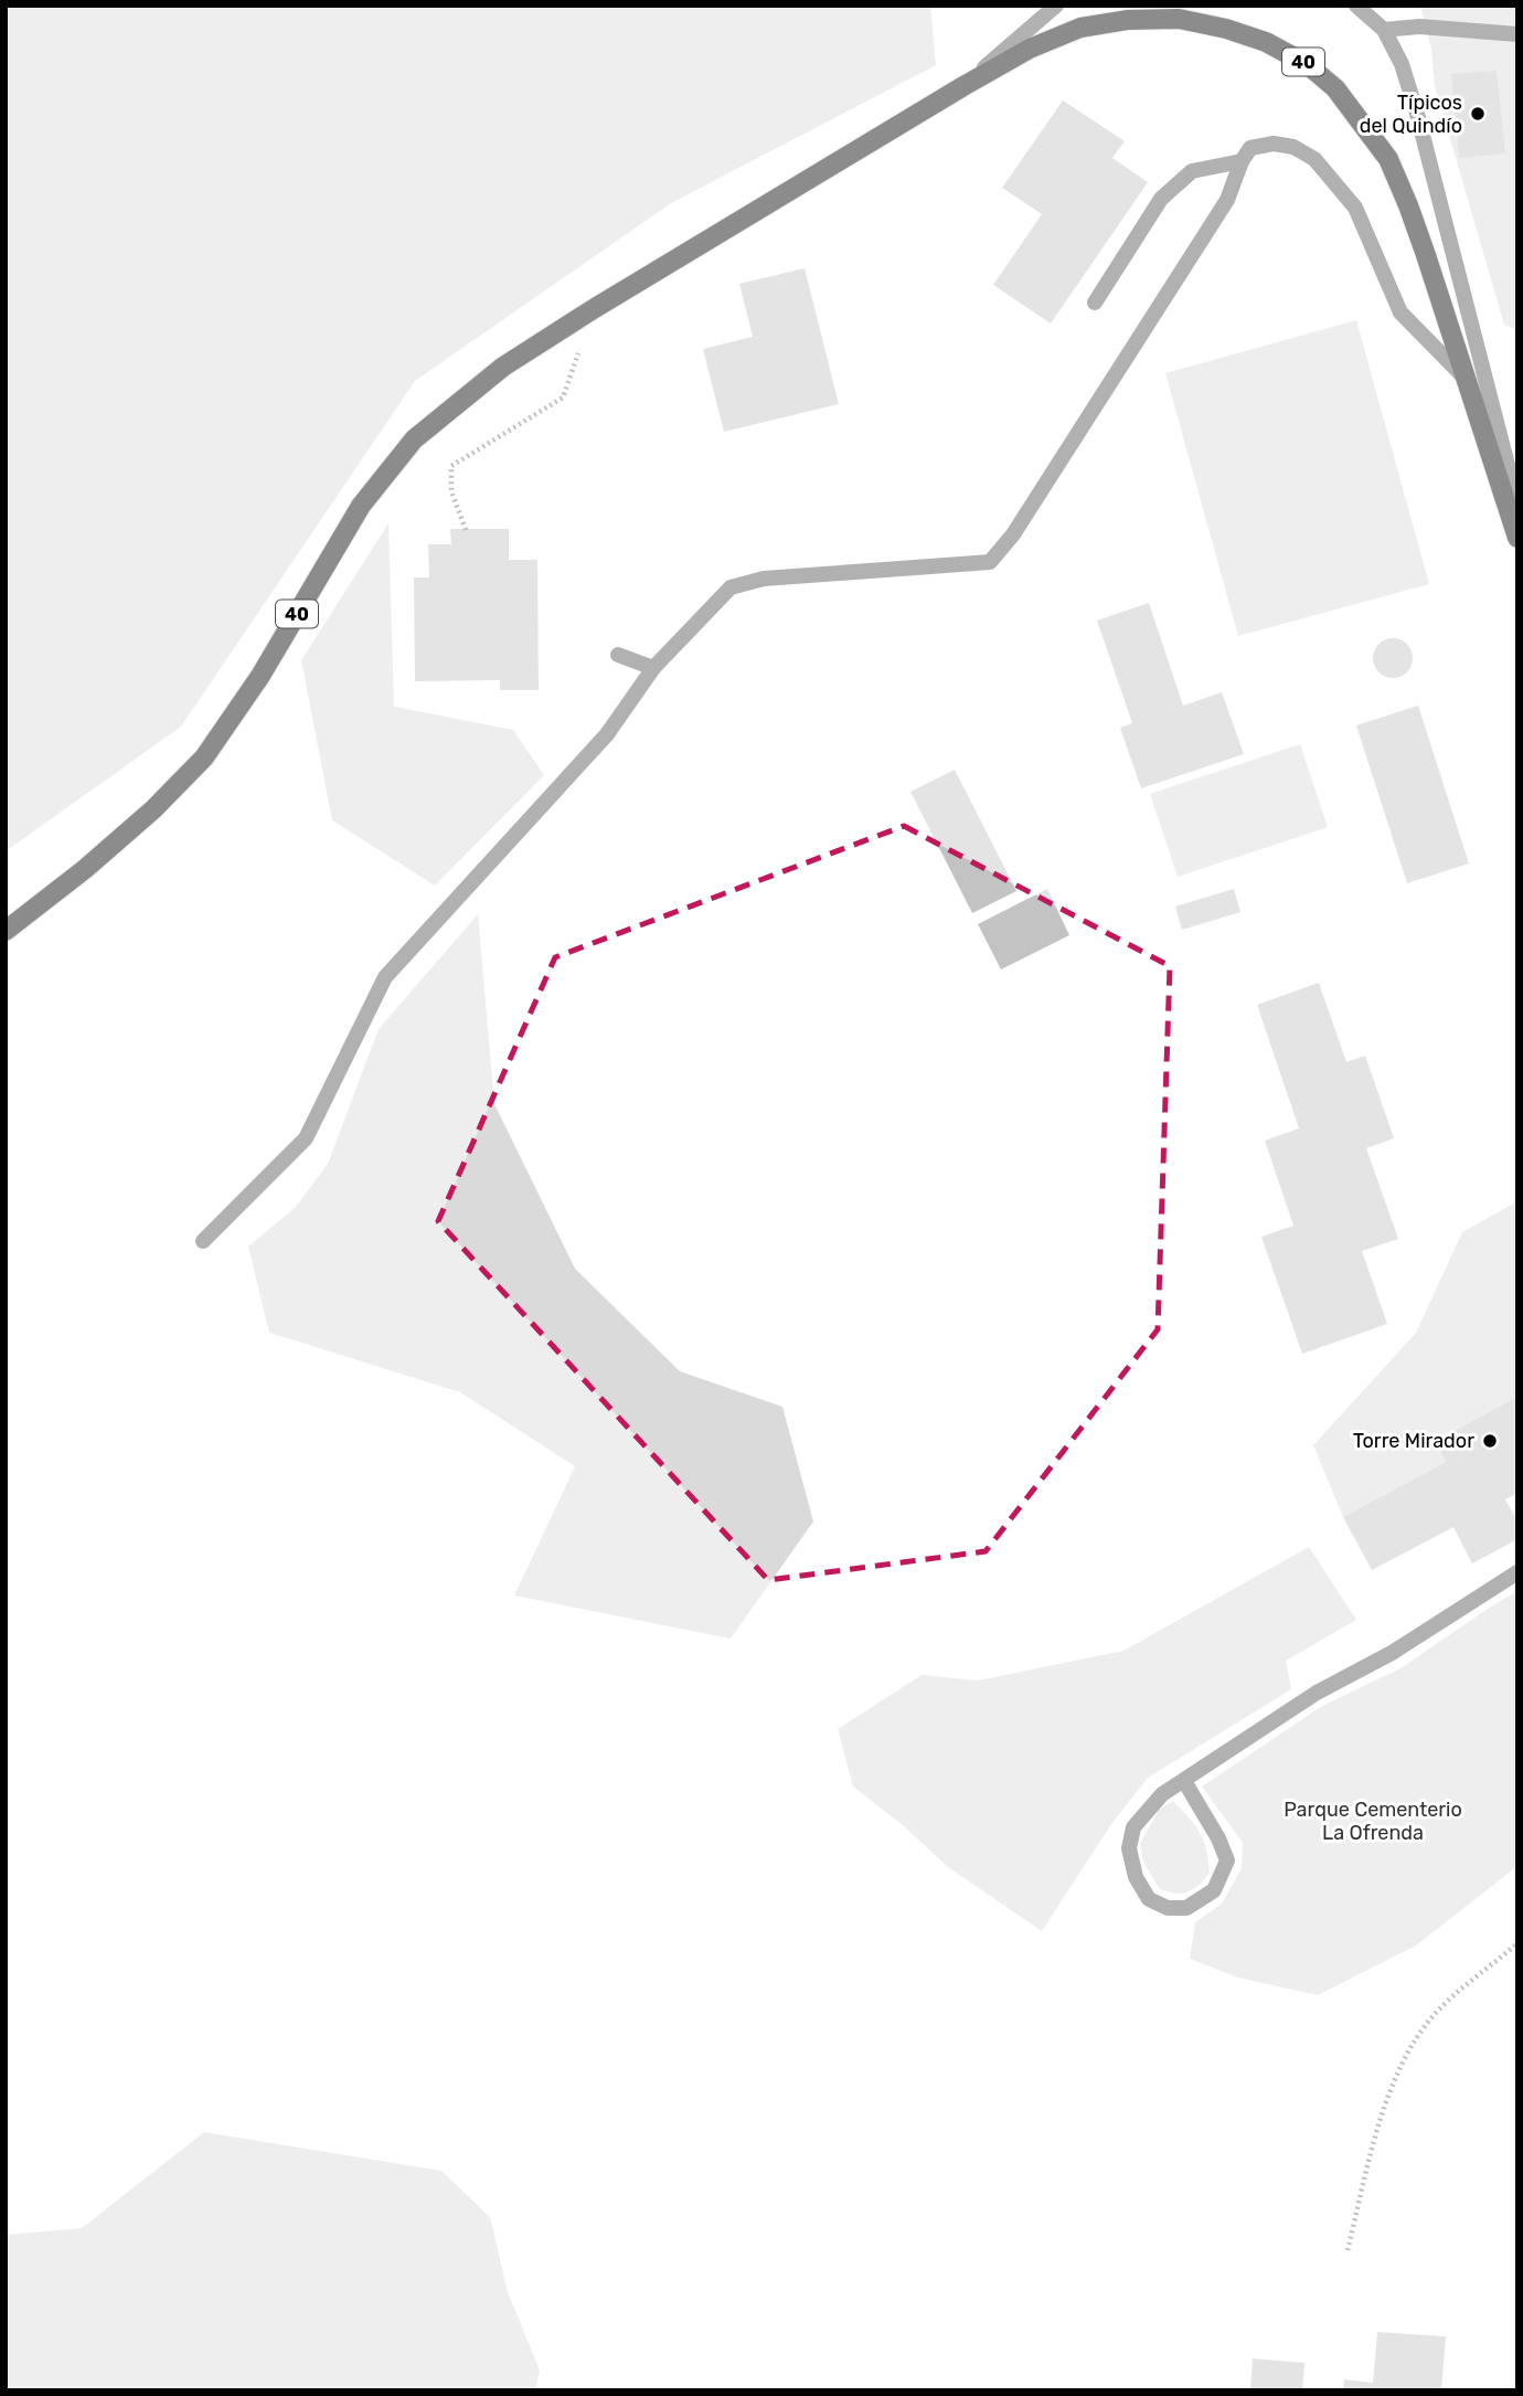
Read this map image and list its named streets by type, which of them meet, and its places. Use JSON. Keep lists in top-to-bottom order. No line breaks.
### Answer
{"streets":{"main road":["40"]},"parks":["Parque Cementerio La Ofrenda"],"places":["Típicos del Quindío","Torre Mirador"]}
